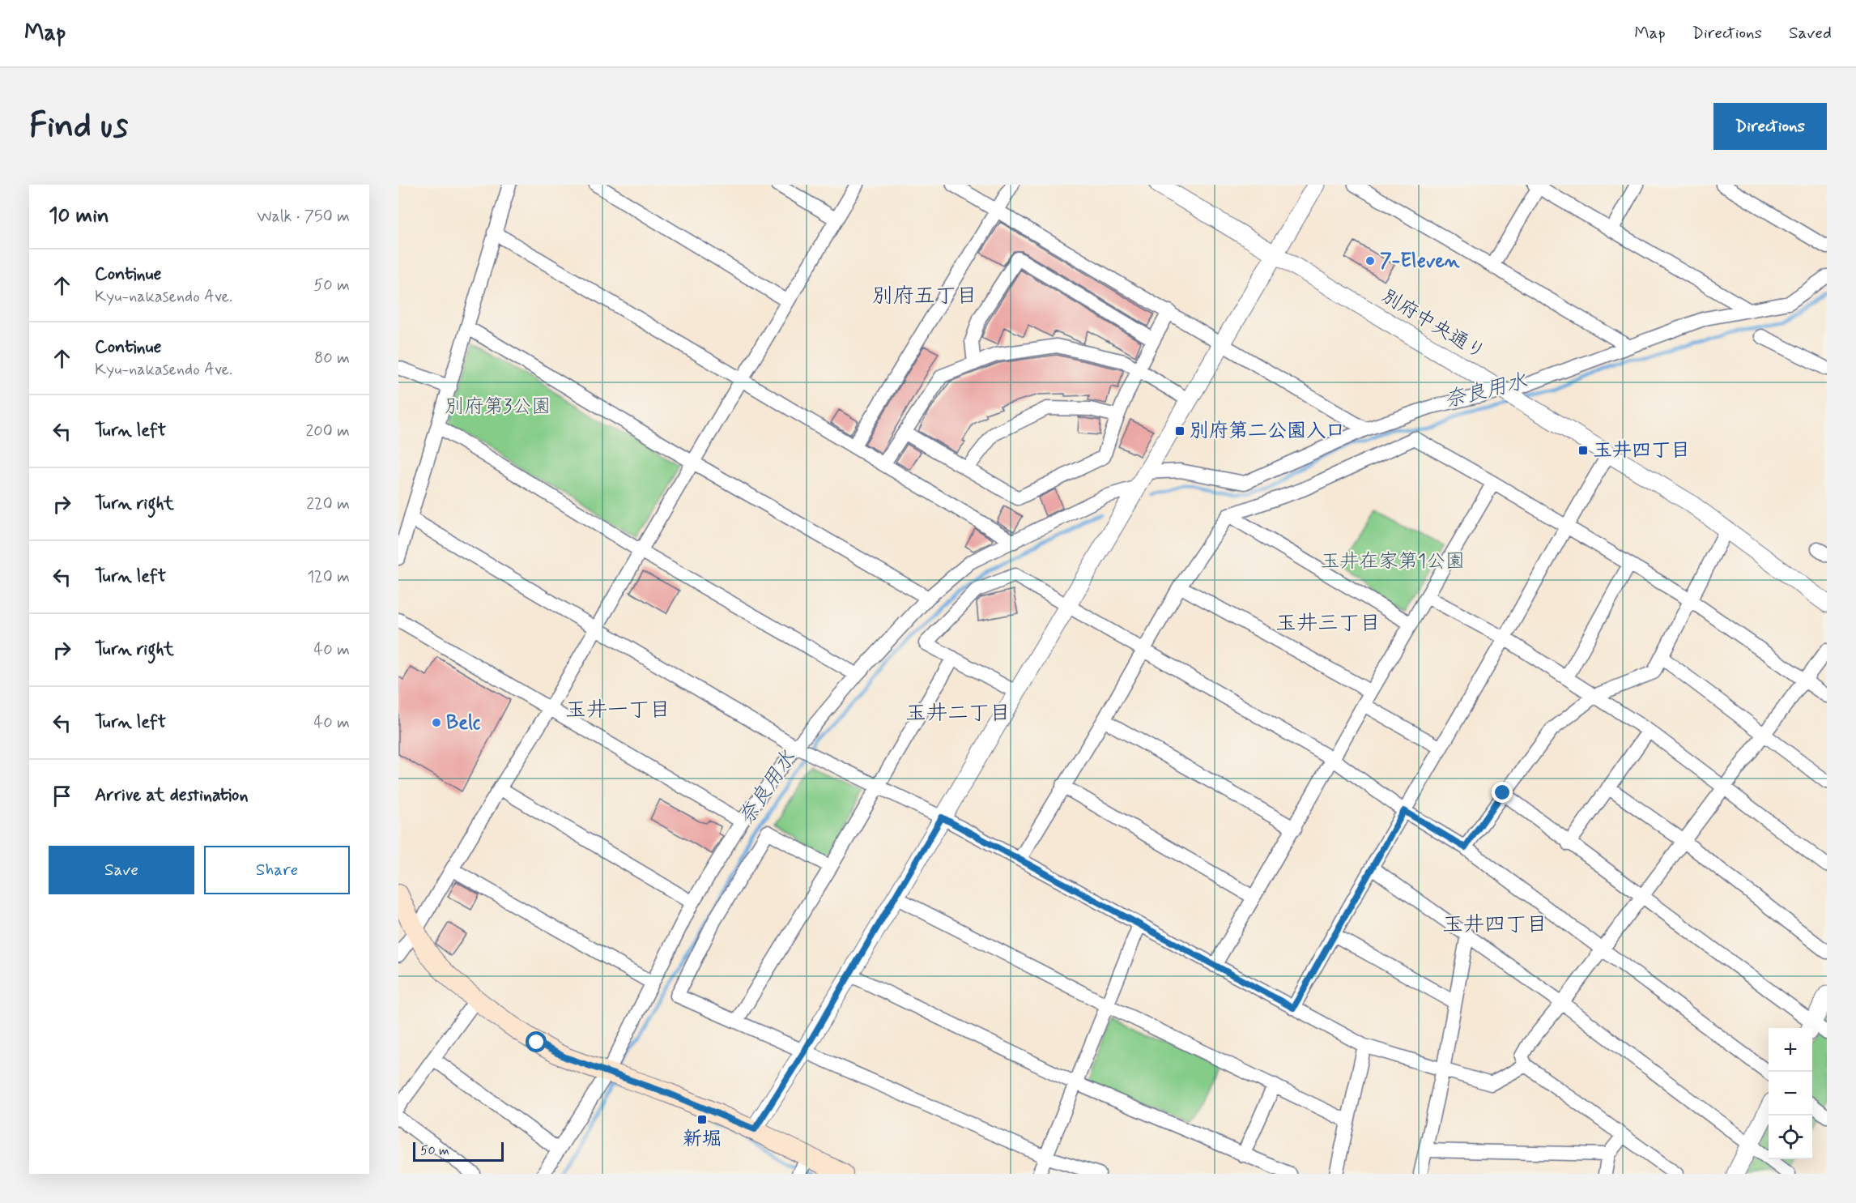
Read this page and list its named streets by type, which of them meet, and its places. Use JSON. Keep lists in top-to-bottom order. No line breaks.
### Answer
{"streets":{"street":["別府中央通り"]},"districts":["別府五丁目","玉井三丁目","玉井一丁目","玉井二丁目","玉井四丁目"],"water":["奈良用水"],"parks":["別府第3公園","玉井在家第1公園"],"places":{"other":["7-Eleven","Belc"],"transit":["別府第二公園入口","玉井四丁目","新堀"]},"scale_bar":"50 m","page":{"header":"Map","nav":["Map","Directions","Saved"],"buttons":["Directions",["Save","Share"]],"title":"Find us","heading":["10 min","Walk · 750 m"],"list":[["Continue","Kyu-nakasendo Ave.","50 m"],["Continue","Kyu-nakasendo Ave.","80 m"],["Turn left","200 m"],["Turn right","220 m"],["Turn left","120 m"],["Turn right","40 m"],["Turn left","40 m"],"Arrive at destination"],"map_buttons":["+","−"],"scale":"50 m"}}
